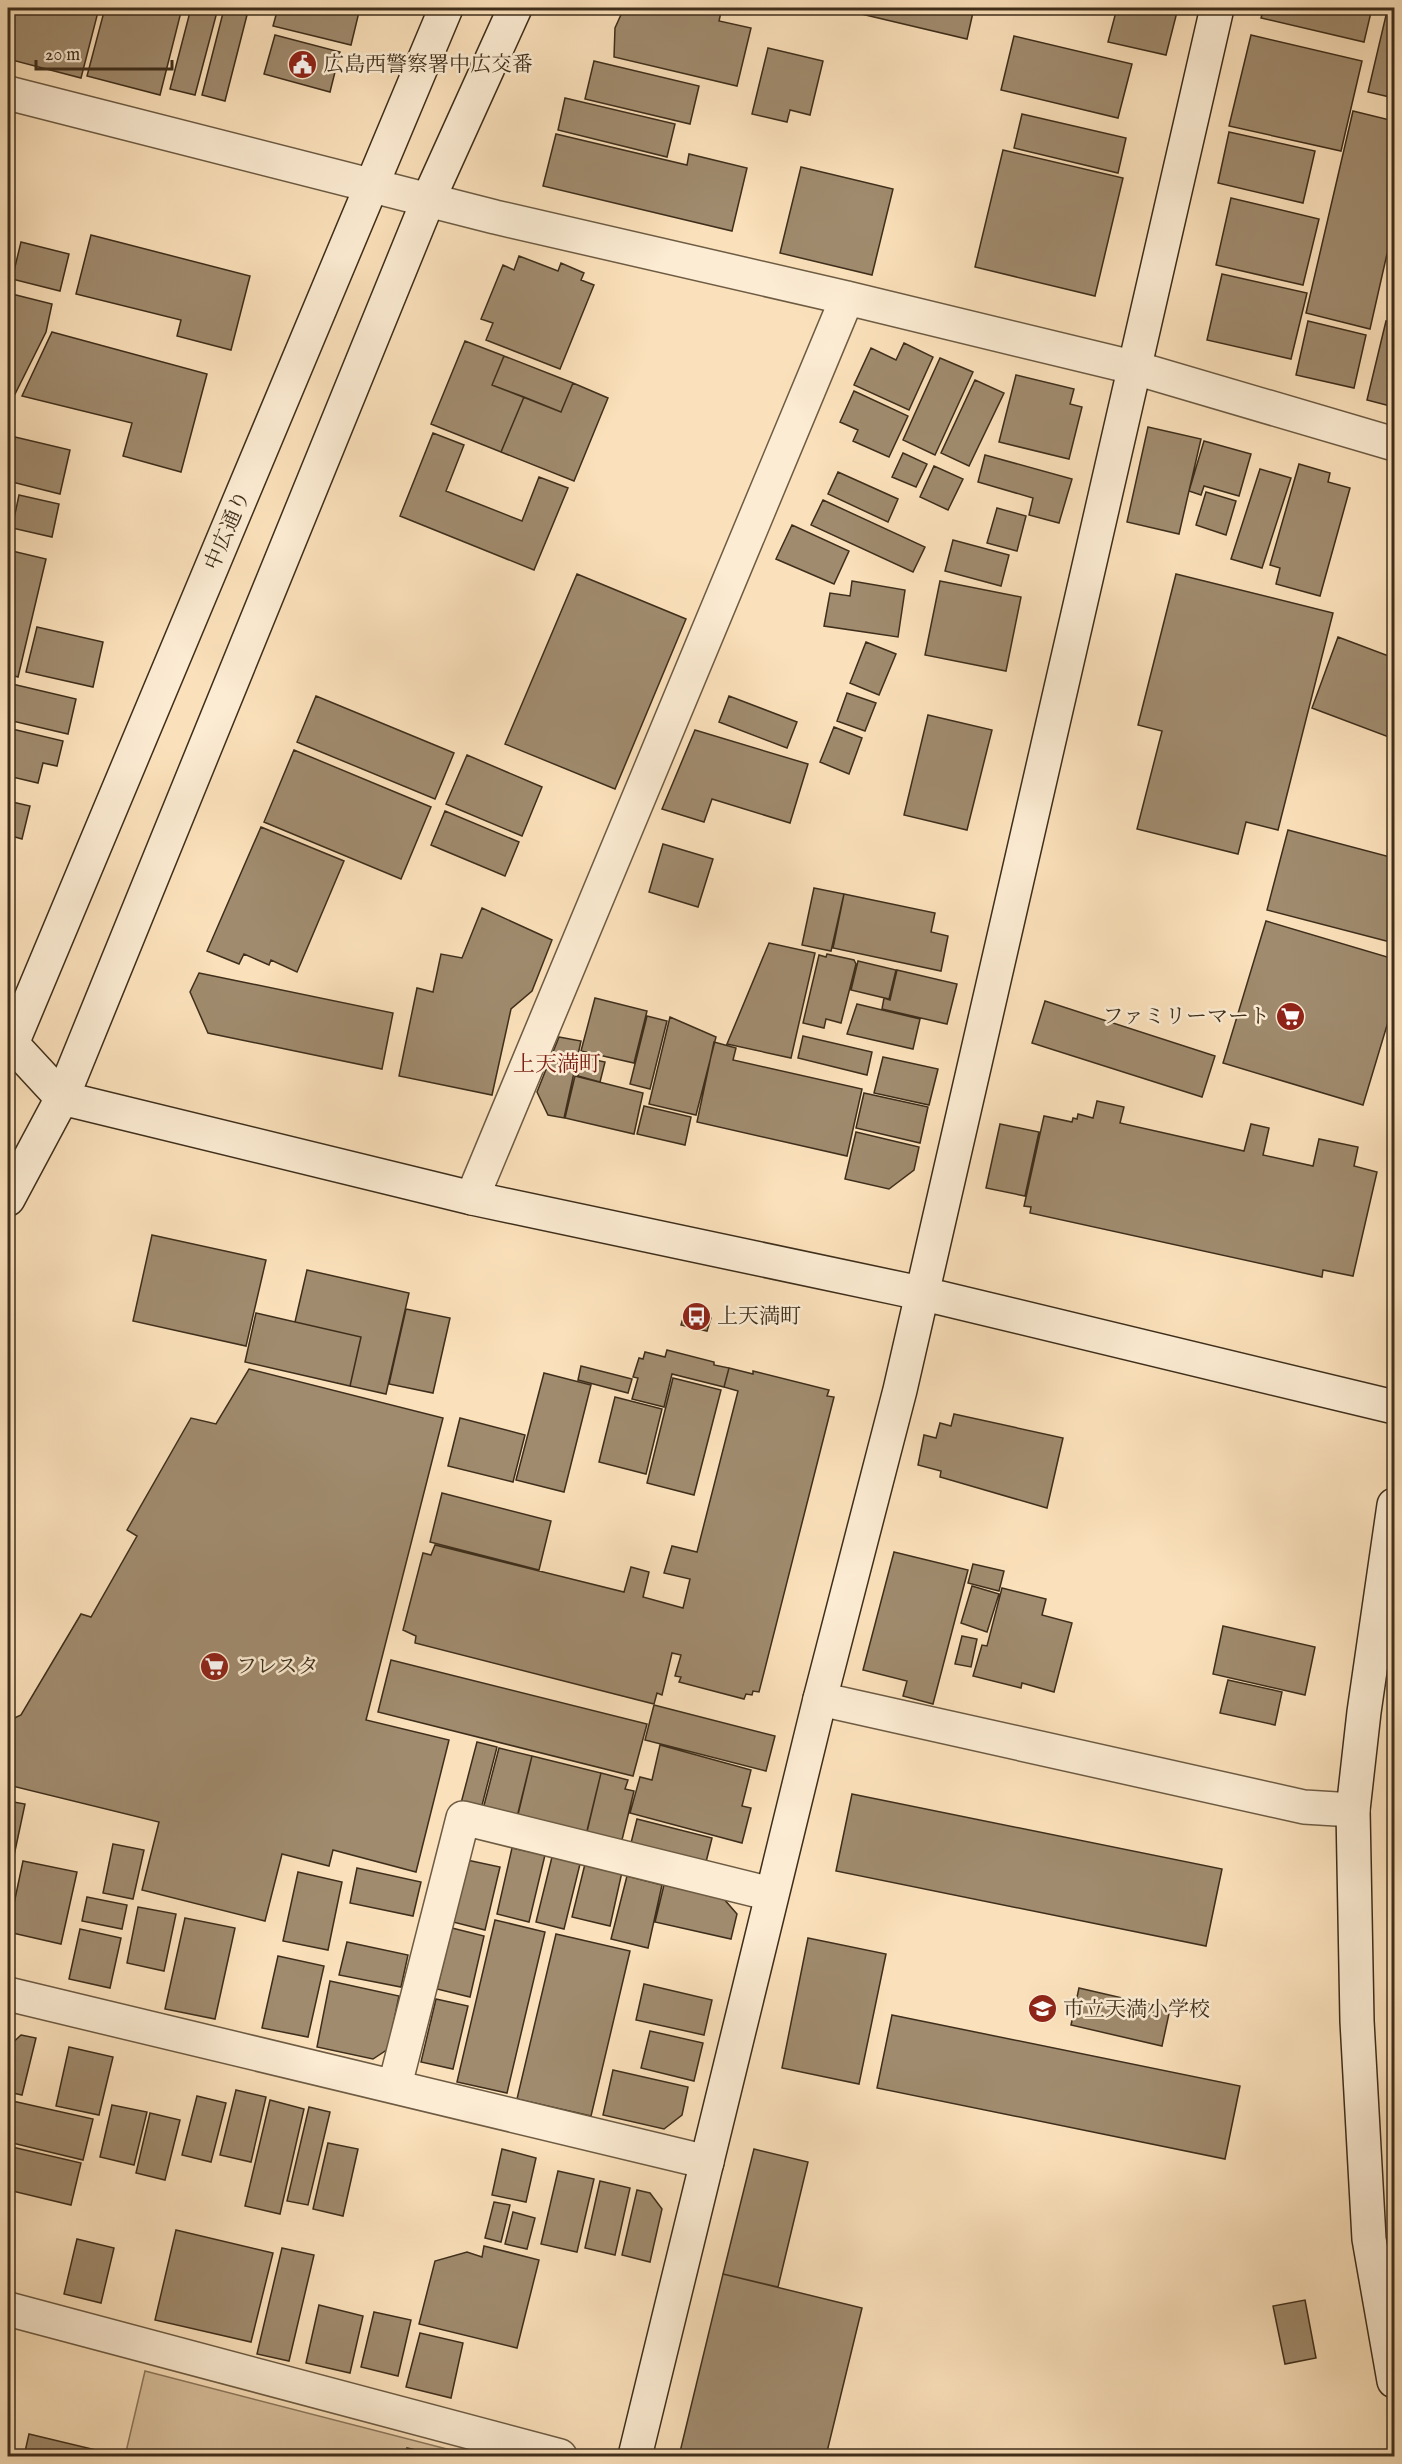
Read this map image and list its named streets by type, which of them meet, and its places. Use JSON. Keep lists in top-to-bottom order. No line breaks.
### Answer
{"streets":{"street":["中広通り"]},"districts":["上天満町"],"places":{"public building":["広島西警察署中広交番"],"supermarket":["ファミリーマート","フレスタ"],"bus stop":["上天満町"],"school or university":["市立天満小学校"]},"scale_bar":"20 m"}
